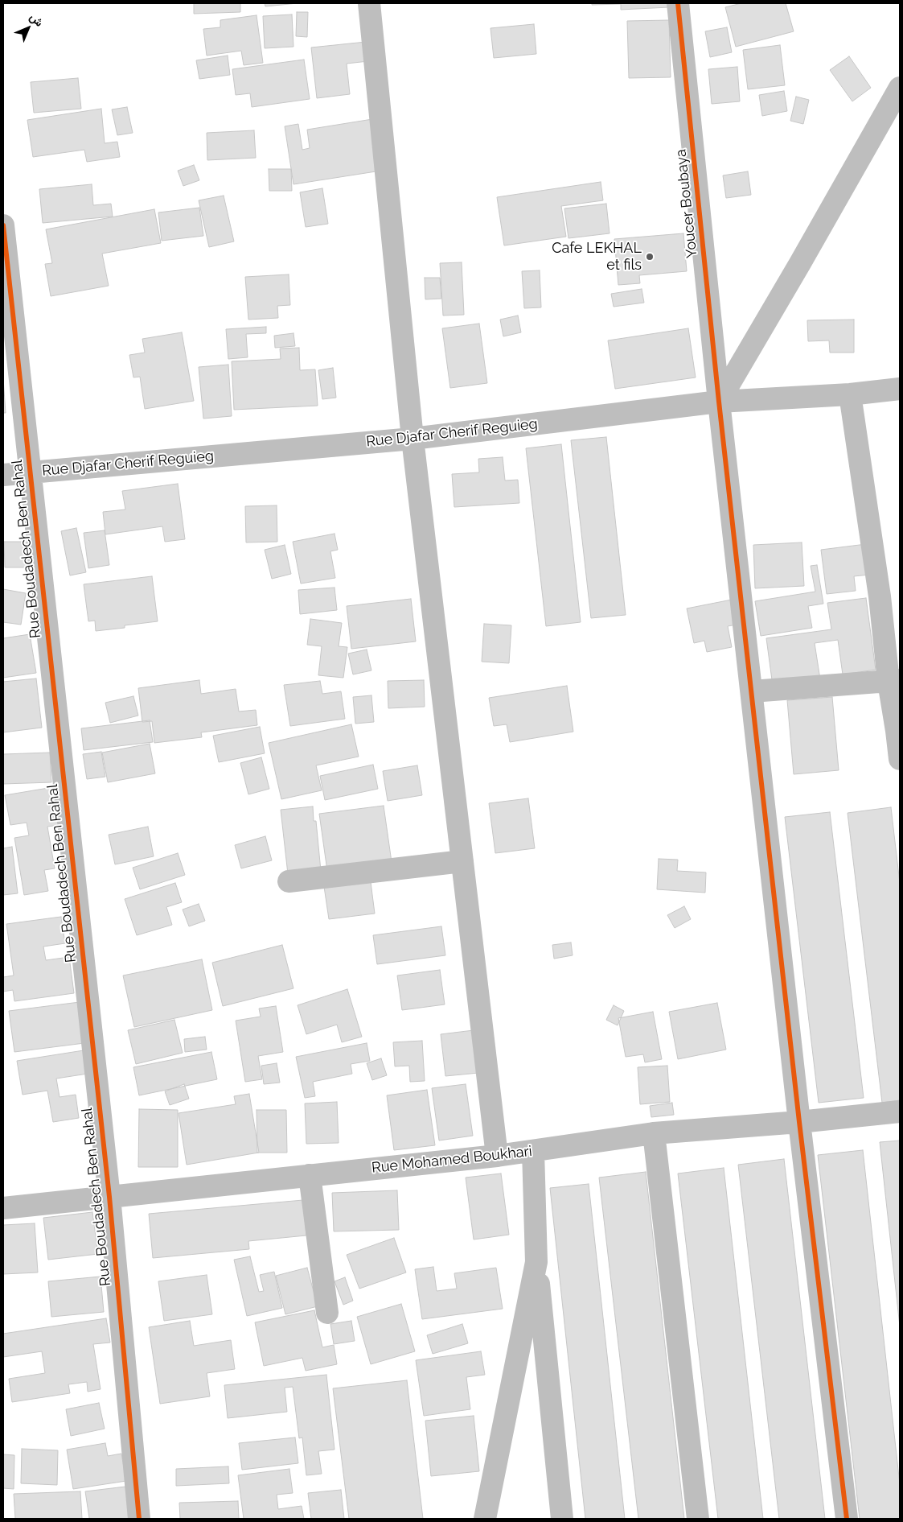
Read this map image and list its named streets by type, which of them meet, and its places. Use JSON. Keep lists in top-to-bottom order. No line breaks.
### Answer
{"streets":{"street":["Youcer Boubaya","Rue Djafar Cherif Reguieg","Rue Boudadech Ben Rahal","Rue Mohamed Boukhari"]},"crossings":[["Youcer Boubaya","Rue Djafar Cherif Reguieg"],["Youcer Boubaya","Rue Mohamed Boukhari"],["Rue Djafar Cherif Reguieg","Rue Boudadech Ben Rahal"],["Rue Boudadech Ben Rahal","Rue Mohamed Boukhari"]],"places":["Cafe LEKHAL et fils"],"north":"top right"}
